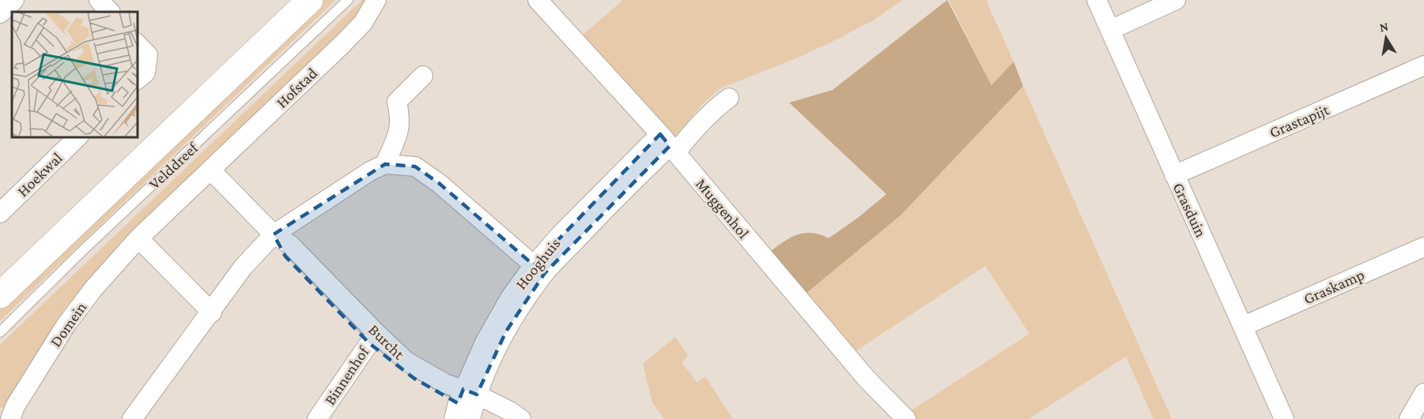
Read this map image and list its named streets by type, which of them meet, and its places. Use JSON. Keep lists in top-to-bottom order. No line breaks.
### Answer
{"streets":{"main road":["Velddreef"],"street":["Hofstad","Grastapijt","Hoekwal","Muggenhol","Grasduin","Hooghuis","Graskamp","Domein","Burcht","Binnenhof"]},"crossings":[["Hofstad","Domein"],["Hofstad","Burcht"],["Grastapijt","Grasduin"],["Muggenhol","Hooghuis"],["Grasduin","Graskamp"],["Hooghuis","Burcht"],["Domein","Burcht"],["Burcht","Binnenhof"]],"north":"top"}
